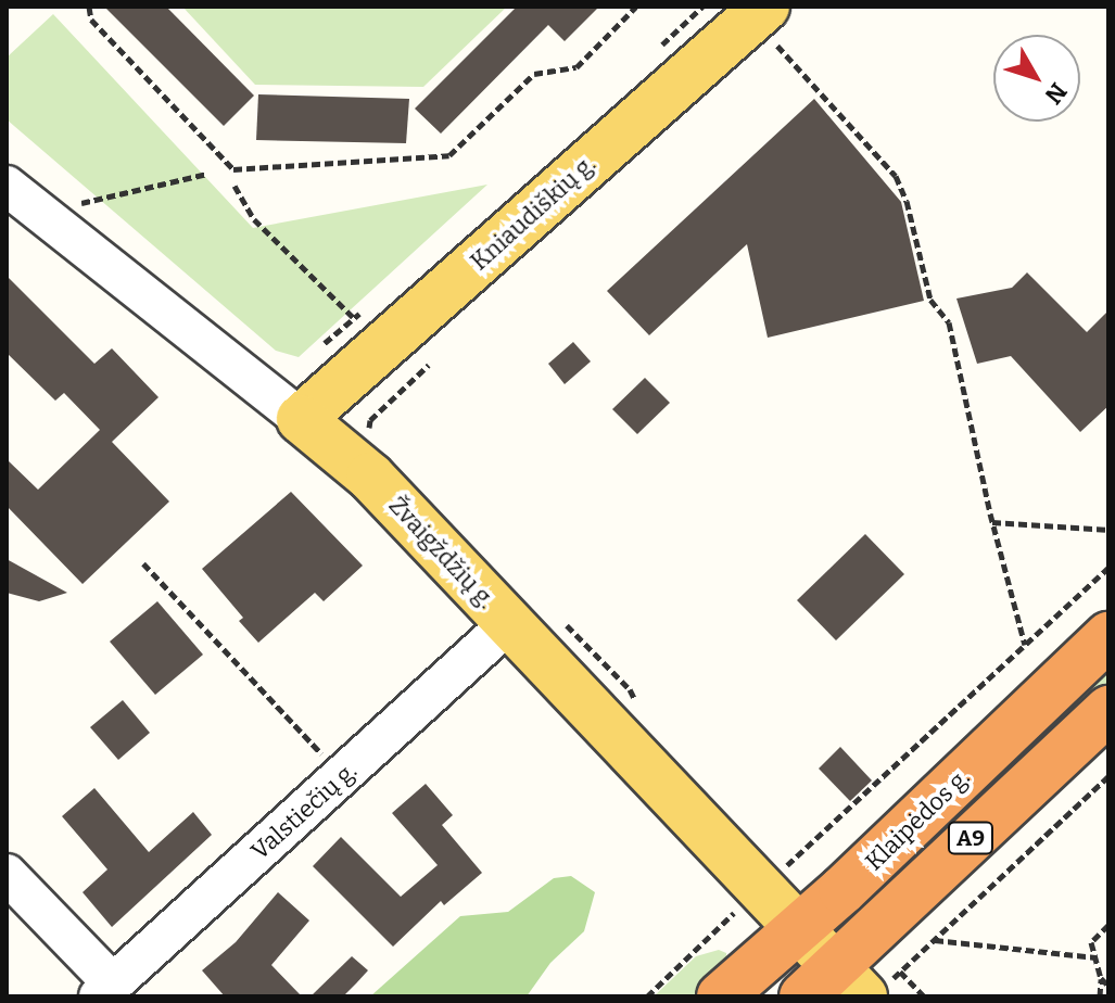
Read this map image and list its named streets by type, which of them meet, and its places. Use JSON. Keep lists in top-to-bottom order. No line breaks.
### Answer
{"streets":{"highway":["Klaipėdos g.","A9"],"main road":["Kniaudiškių g.","Žvaigždžių g."],"street":["Valstiečių g."]},"crossings":[["Kniaudiškių g.","Žvaigždžių g."],["Žvaigždžių g.","Valstiečių g."],["Žvaigždžių g.","Klaipėdos g."]],"north":"bottom right"}
